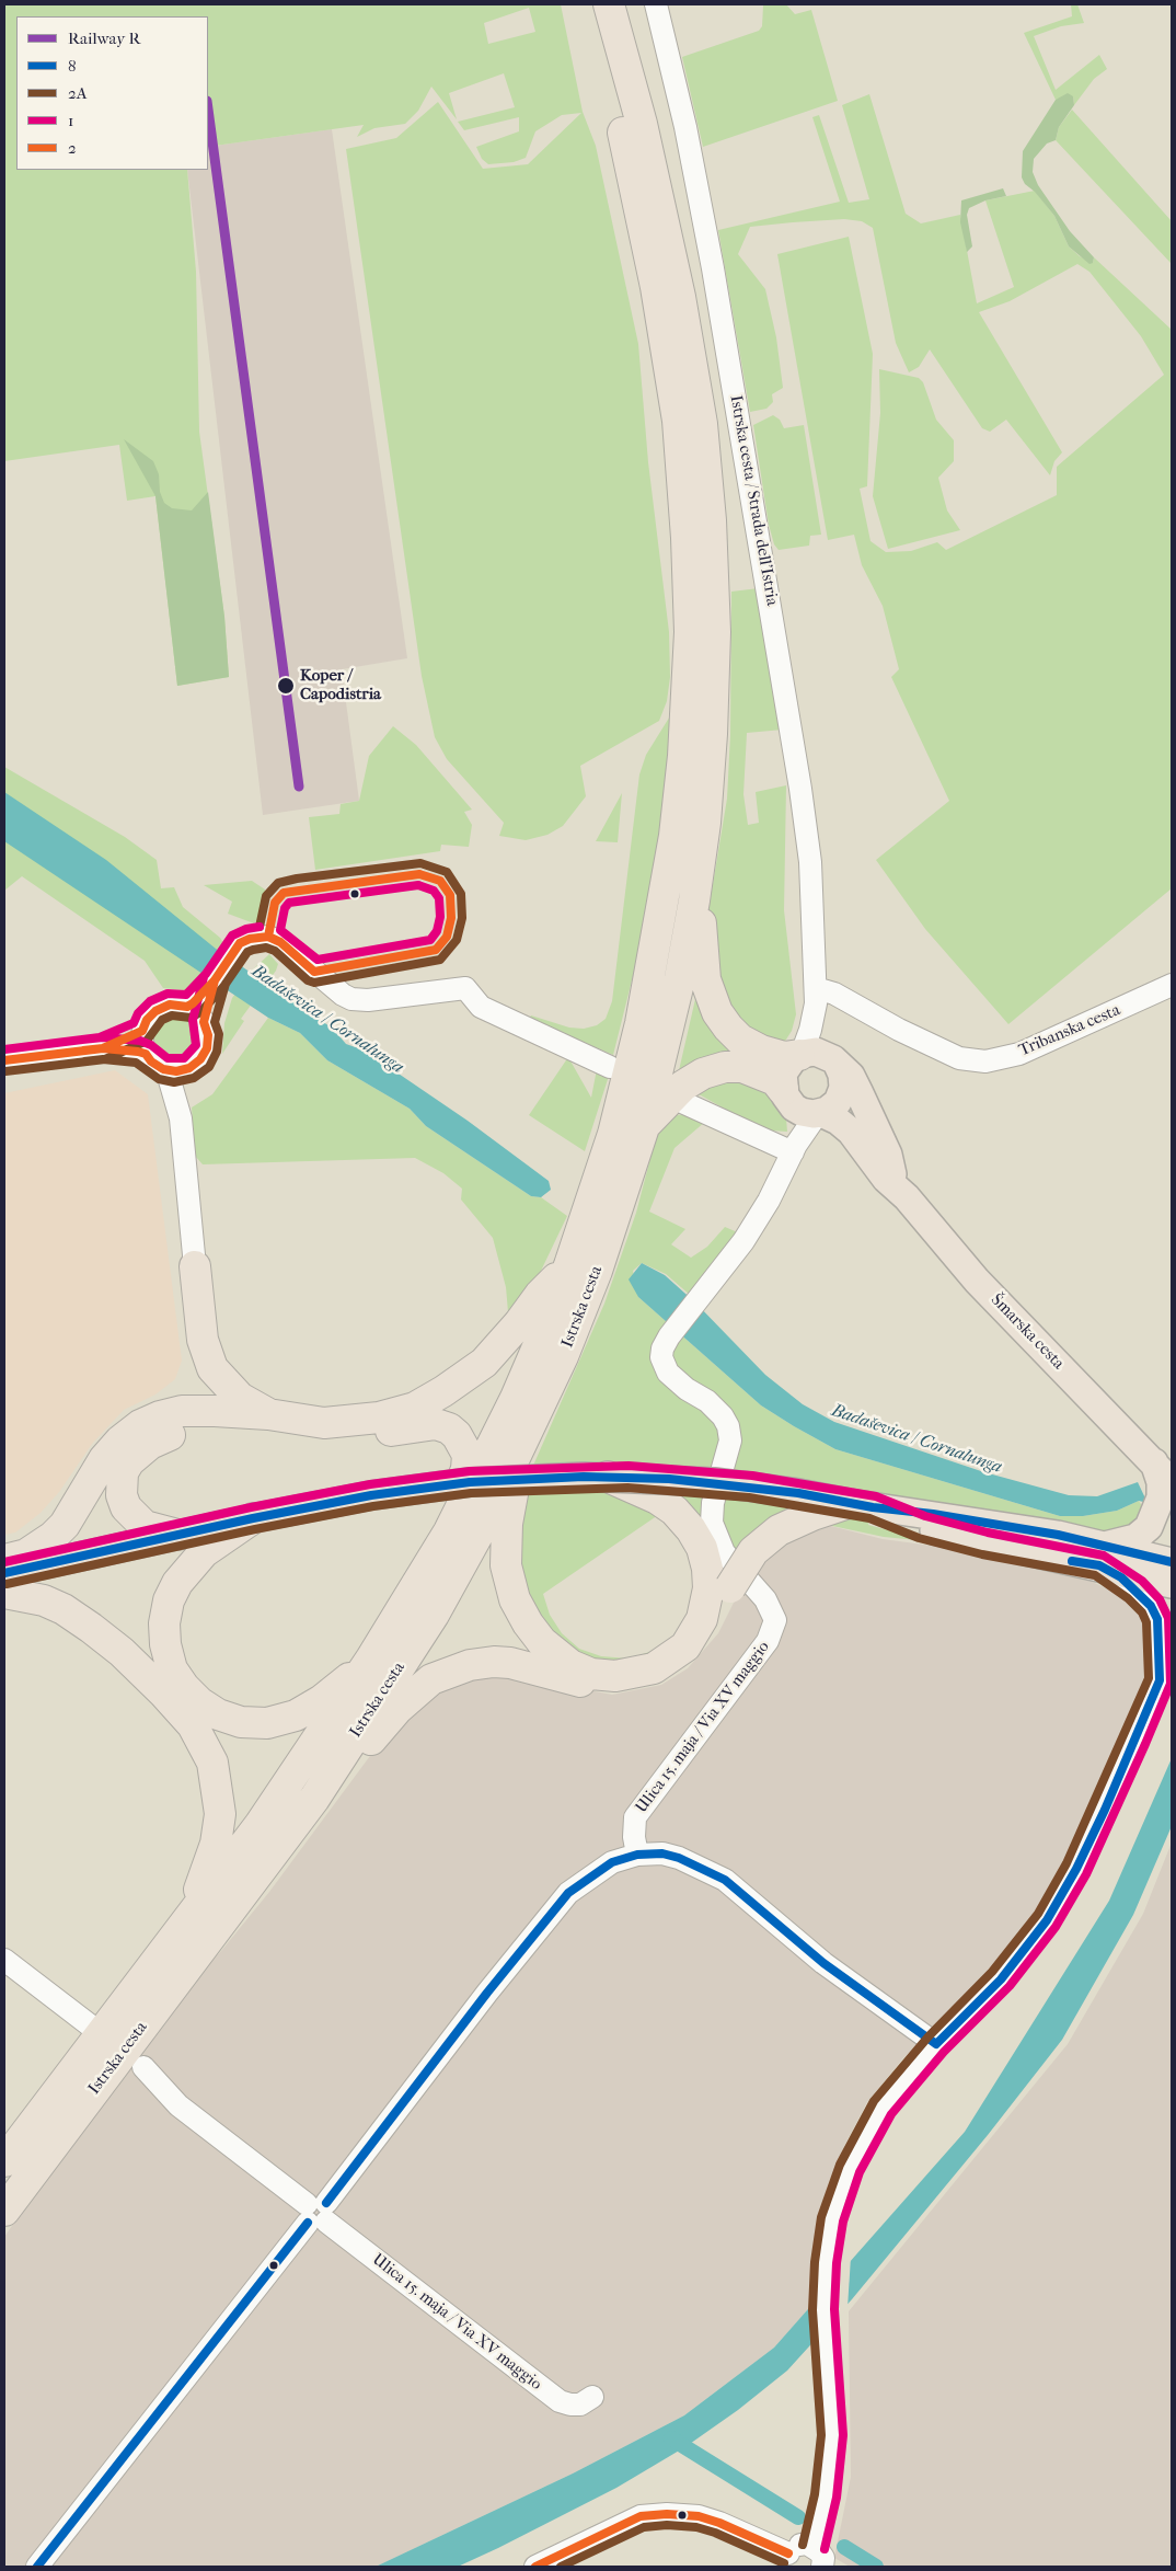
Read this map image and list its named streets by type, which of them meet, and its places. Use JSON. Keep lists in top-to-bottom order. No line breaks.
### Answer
{"streets":{"highway":["Istrska cesta"],"main road":["Šmarska cesta"],"street":["Istrska cesta / Strada dell'Istria","Tribanska cesta","Ulica 15. maja / Via XV maggio"]},"crossings":[["Istrska cesta / Strada dell'Istria","Tribanska cesta"]],"water":["Badaševica / Cornalunga"],"places":["Koper / Capodistria"],"lines":["rail line R","transit line 2A","transit line 2","transit line 1","transit line 8"],"legend":["Railway R","8","2A","1","2"]}
